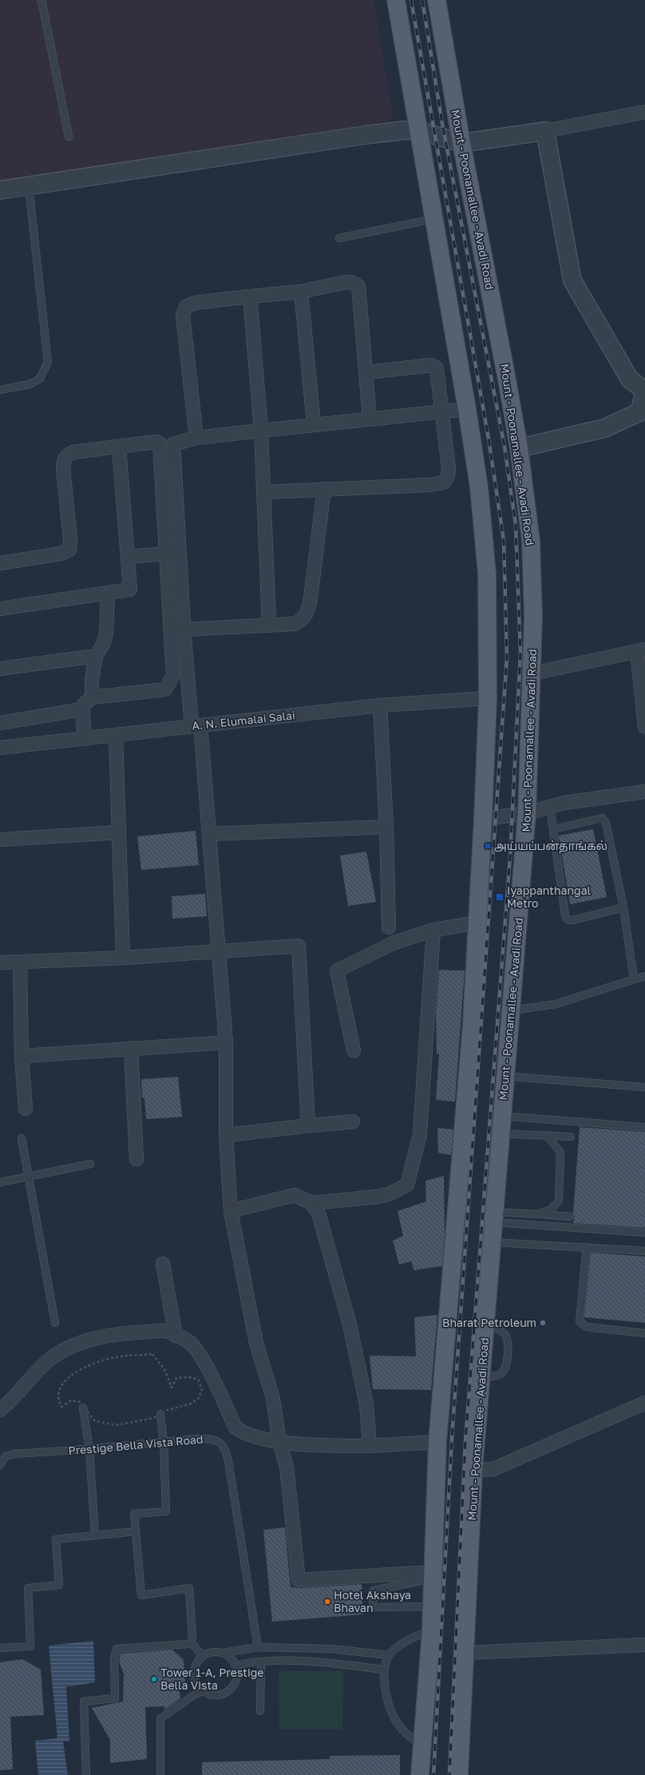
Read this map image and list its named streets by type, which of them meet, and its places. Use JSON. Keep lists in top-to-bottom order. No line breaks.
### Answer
{"streets":{"main road":["Mount - Poonamallee - Avadi Road"],"street":["A. N. Elumalai Salai"],"lane":["Prestige Bella Vista Road"]},"places":{"transit":["அய்யப்பன்தாங்கல்","Iyappanthangal Metro"],"other":["Bharat Petroleum","Hotel Akshaya Bhavan","Tower 1-A, Prestige Bella Vista"]}}
